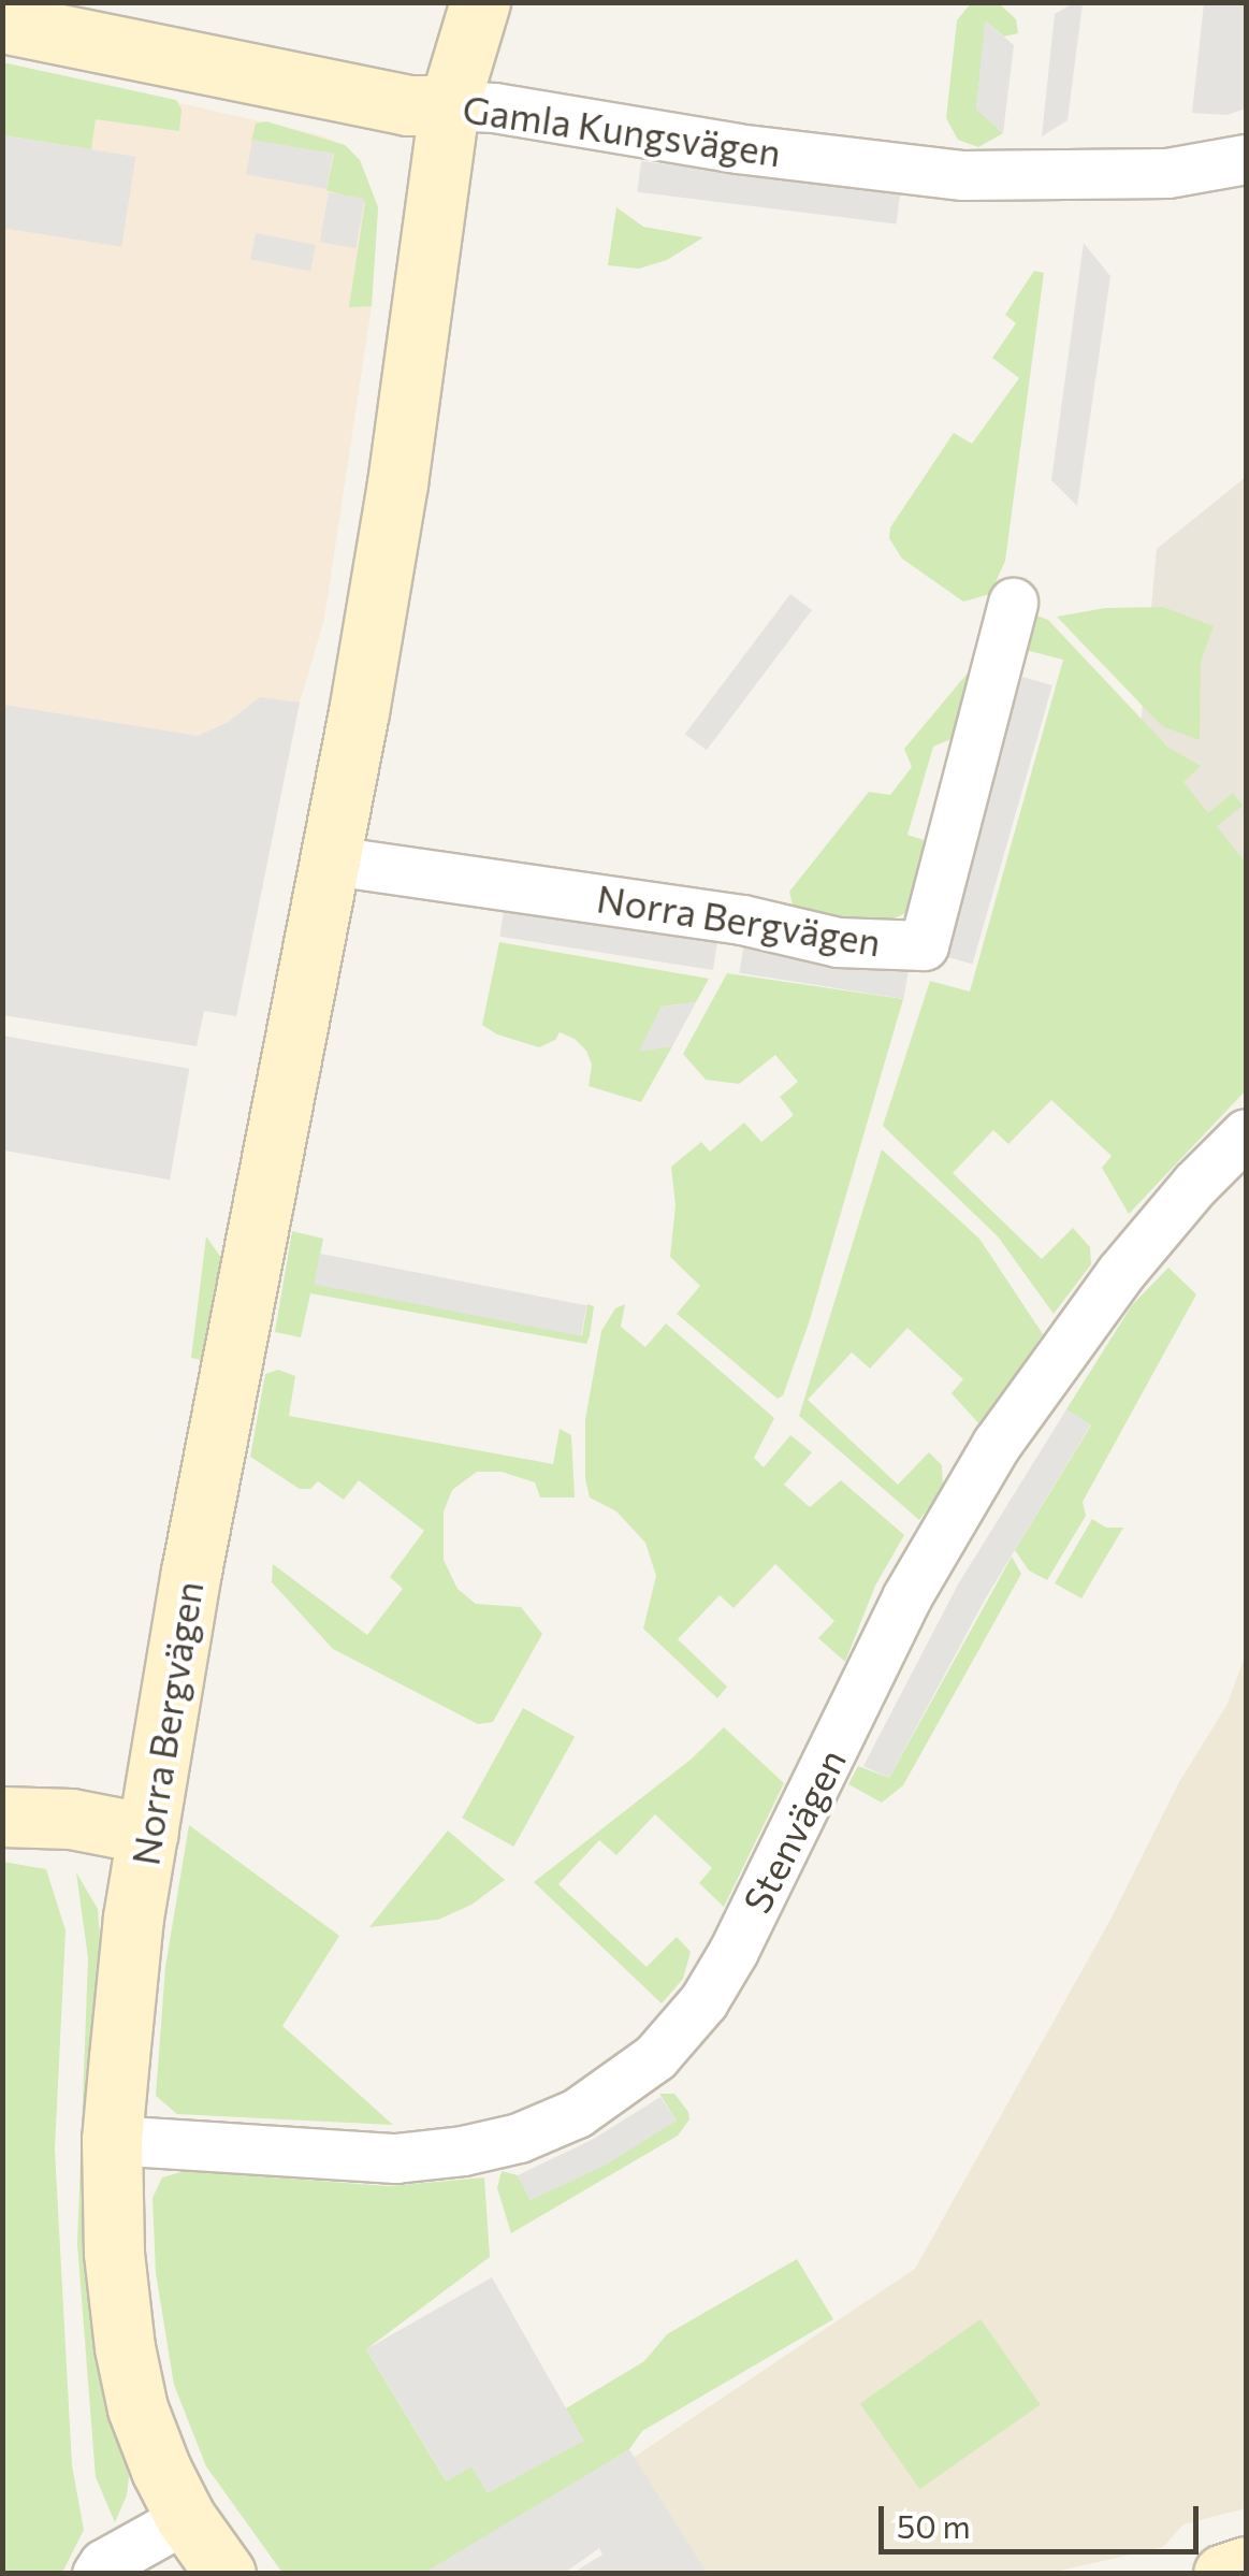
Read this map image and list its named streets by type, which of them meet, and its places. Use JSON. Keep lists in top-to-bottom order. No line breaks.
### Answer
{"streets":{"street":["Gamla Kungsvägen","Norra Bergvägen","Stenvägen"]},"crossings":[["Gamla Kungsvägen","Norra Bergvägen"],["Norra Bergvägen","Stenvägen"]],"scale_bar":"50 m"}
